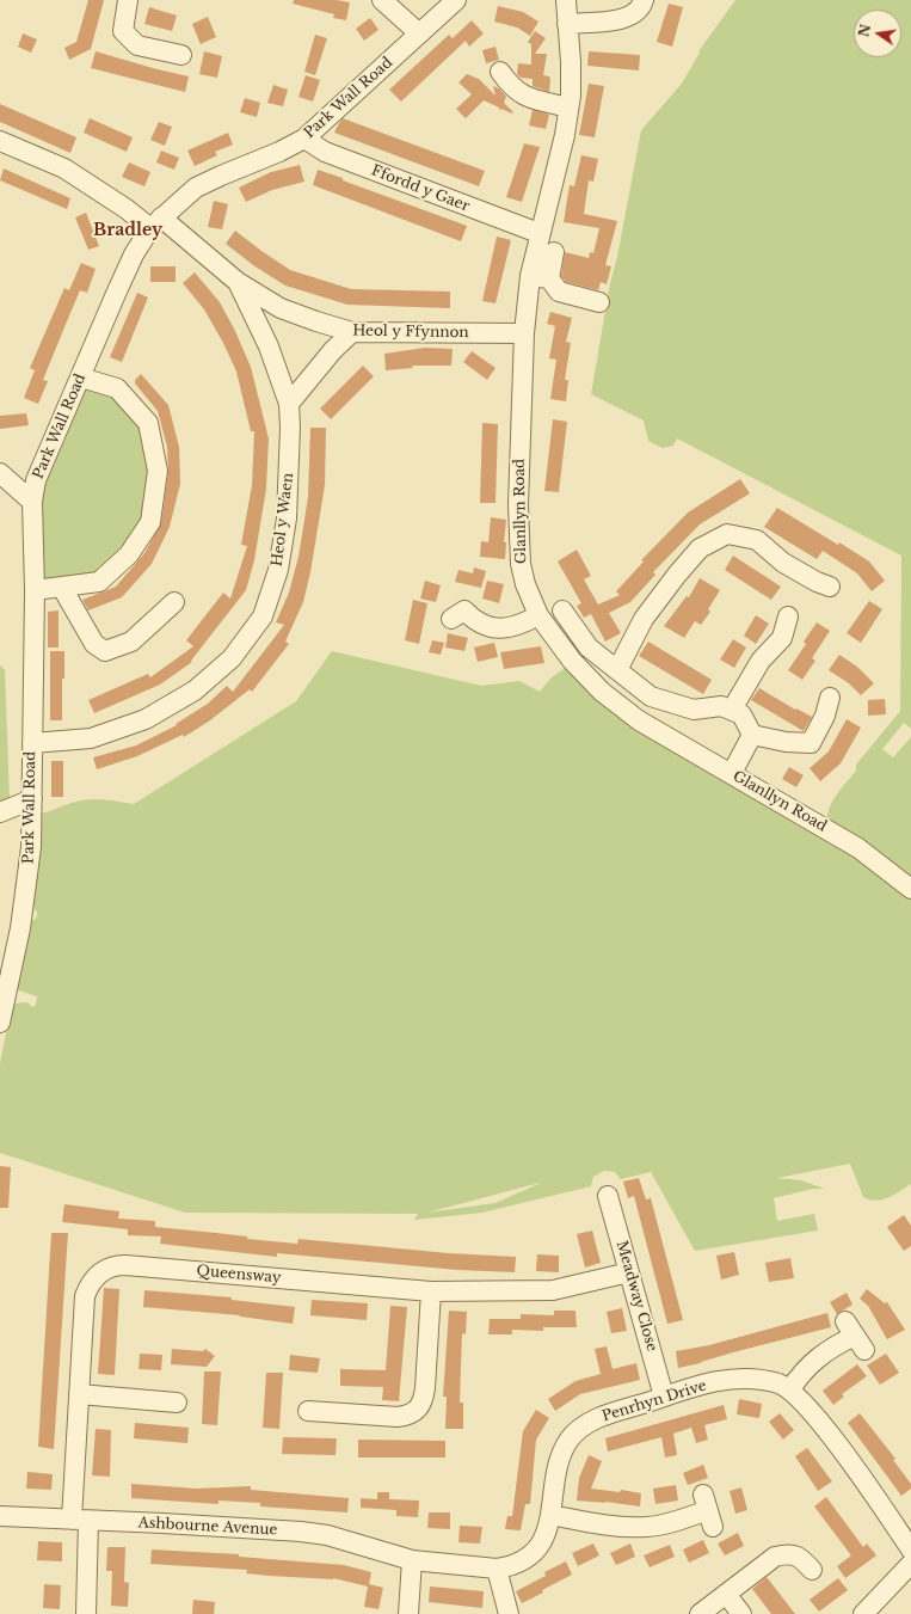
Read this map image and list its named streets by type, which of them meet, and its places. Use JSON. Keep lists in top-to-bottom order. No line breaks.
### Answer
{"streets":{"street":["Park Wall Road","Ffordd y Gaer","Heol y Ffynnon","Glanllyn Road","Heol y Waen","Queensway","Meadway Close","Penrhyn Drive","Ashbourne Avenue"]},"crossings":[["Park Wall Road","Ffordd y Gaer"],["Park Wall Road","Heol y Ffynnon"],["Park Wall Road","Heol y Waen"],["Ffordd y Gaer","Glanllyn Road"],["Heol y Ffynnon","Glanllyn Road"],["Heol y Ffynnon","Heol y Waen"],["Queensway","Meadway Close"],["Queensway","Ashbourne Avenue"],["Meadway Close","Penrhyn Drive"],["Penrhyn Drive","Ashbourne Avenue"]],"districts":["Bradley"],"north":"left"}
